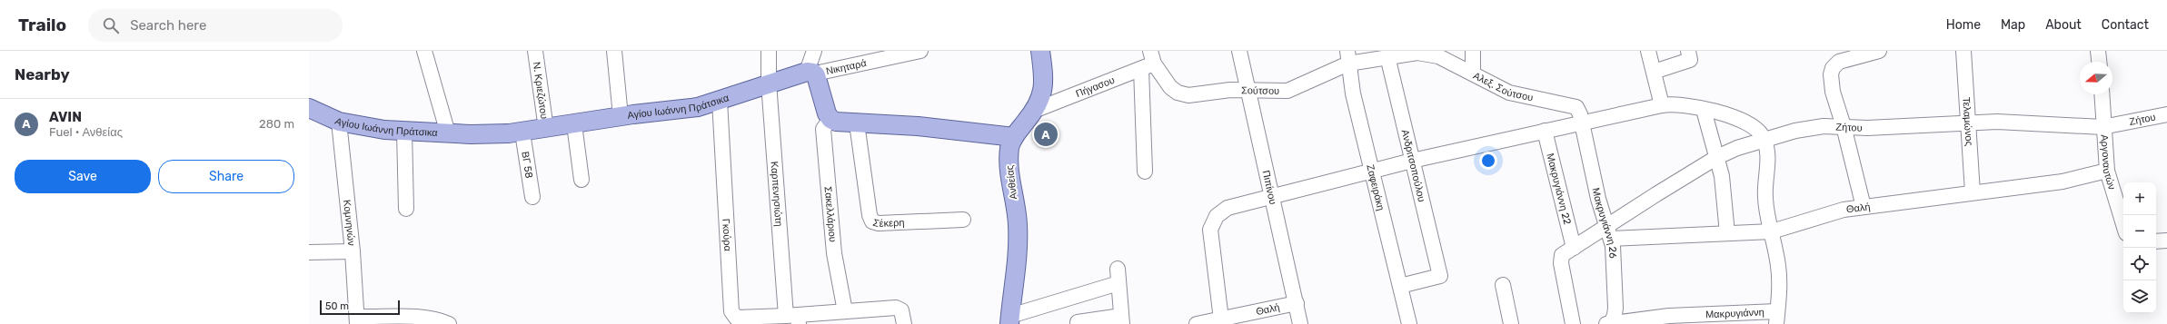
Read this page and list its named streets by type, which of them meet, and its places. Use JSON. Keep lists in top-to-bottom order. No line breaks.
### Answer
{"streets":{"main road":["Αγίου Ιωάννη Πράτσικα","Ανθείας"],"street":["Νικηταρά","Αλεξ. Σούτσου","Πήγασου","Ν. Κριεζώτου","Σούτσου","Ζήτου","Τελαμώνος","Αργοναυτών","ΒΓ 58","Ανδριτσοπούλου","Πιπίνου","Ζαφειράκη","Μακρυγιάννη 22","Καρπενησιώτη","Θαλή","Σακελλάριου","Σέκερη","Κομνηνών","Μακρυγιάννη 26","Γκούρα","Μακρυγιάννη"]},"crossings":[["Νικηταρά","Αγίου Ιωάννη Πράτσικα"],["Αλεξ. Σούτσου","Σούτσου"],["Αλεξ. Σούτσου","Μακρυγιάννη 26"],["Πήγασου","Σούτσου"],["Πήγασου","Ανθείας"],["Ν. Κριεζώτου","Αγίου Ιωάννη Πράτσικα"],["Σούτσου","Ανδριτσοπούλου"],["Σούτσου","Πιπίνου"],["Σούτσου","Ζαφειράκη"],["Αγίου Ιωάννη Πράτσικα","ΒΓ 58"],["Αγίου Ιωάννη Πράτσικα","Καρπενησιώτη"],["Αγίου Ιωάννη Πράτσικα","Κομνηνών"],["Αγίου Ιωάννη Πράτσικα","Γκούρα"],["Ζήτου","Τελαμώνος"],["Ζήτου","Αργοναυτών"],["Ζήτου","Μακρυγιάννη 22"],["Ζήτου","Θαλή"],["Ζήτου","Μακρυγιάννη 26"],["Τελαμώνος","Θαλή"],["Αργοναυτών","Θαλή"],["Ανδριτσοπούλου","Ζαφειράκη"],["Πιπίνου","Θαλή"],["Καρπενησιώτη","Γκούρα"],["Θαλή","Μακρυγιάννη 26"],["Σακελλάριου","Γκούρα"],["Μακρυγιάννη 26","Μακρυγιάννη"]],"scale_bar":"50 m","north":"left","page":{"header":"Trailo","search":"Search here","nav":["Home","Map","About","Contact"],"heading":"Nearby","list":[{"mark":"A","name":"AVIN","note":"Fuel · Ανθείας","value":"280 m"}],"pins":"A","buttons":["Save","Share"],"map_buttons":["+","−"],"scale":"50 m"}}
